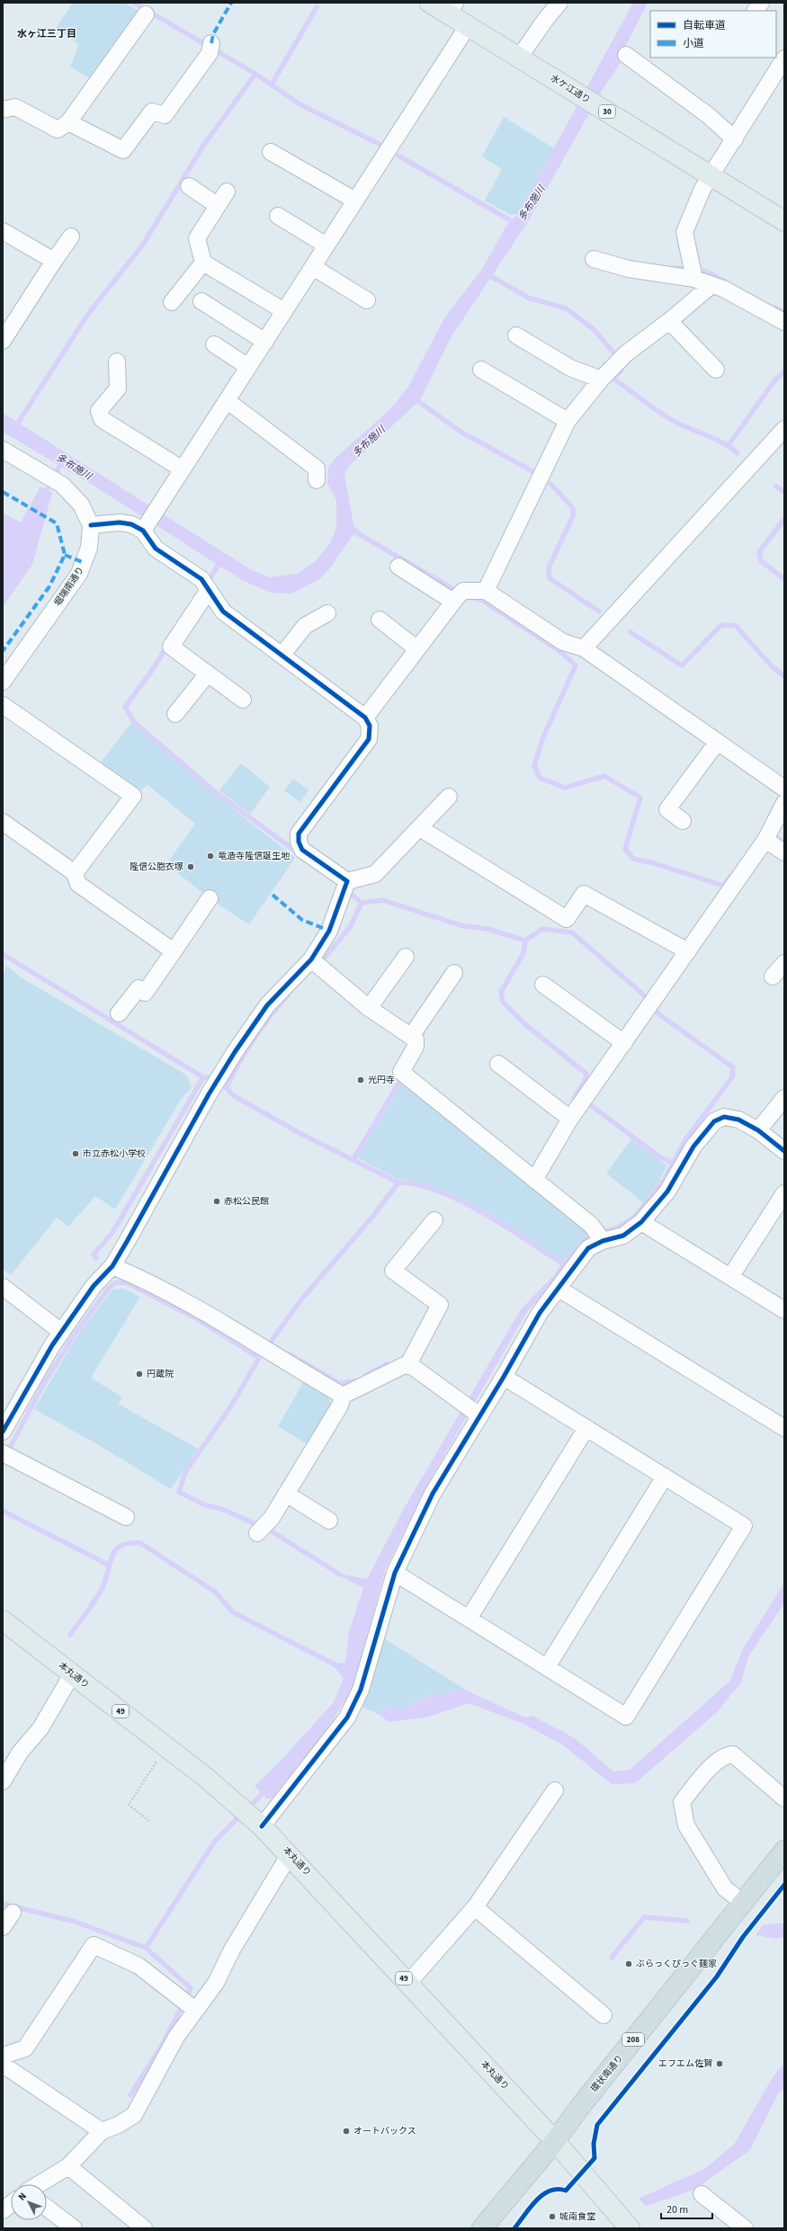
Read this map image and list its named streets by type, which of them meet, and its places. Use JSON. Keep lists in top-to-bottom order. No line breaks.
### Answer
{"streets":{"highway":["208","環状南通り"],"main road":["水ケ江通り","30","本丸通り","49"],"street":["堀端南通り"]},"crossings":[["本丸通り","49"],["本丸通り","環状南通り"],["49","環状南通り"]],"districts":["水ヶ江三丁目"],"water":["多布施川"],"places":["竜造寺隆信誕生地","隆信公胞衣塚","光円寺","市立赤松小学校","赤松公民館","円蔵院","ぶらっくぴっぐ麺家","エフエム佐賀","オートバックス","城南食堂"],"legend":["自転車道","小道"],"scale_bar":"20 m","north":"top left"}
